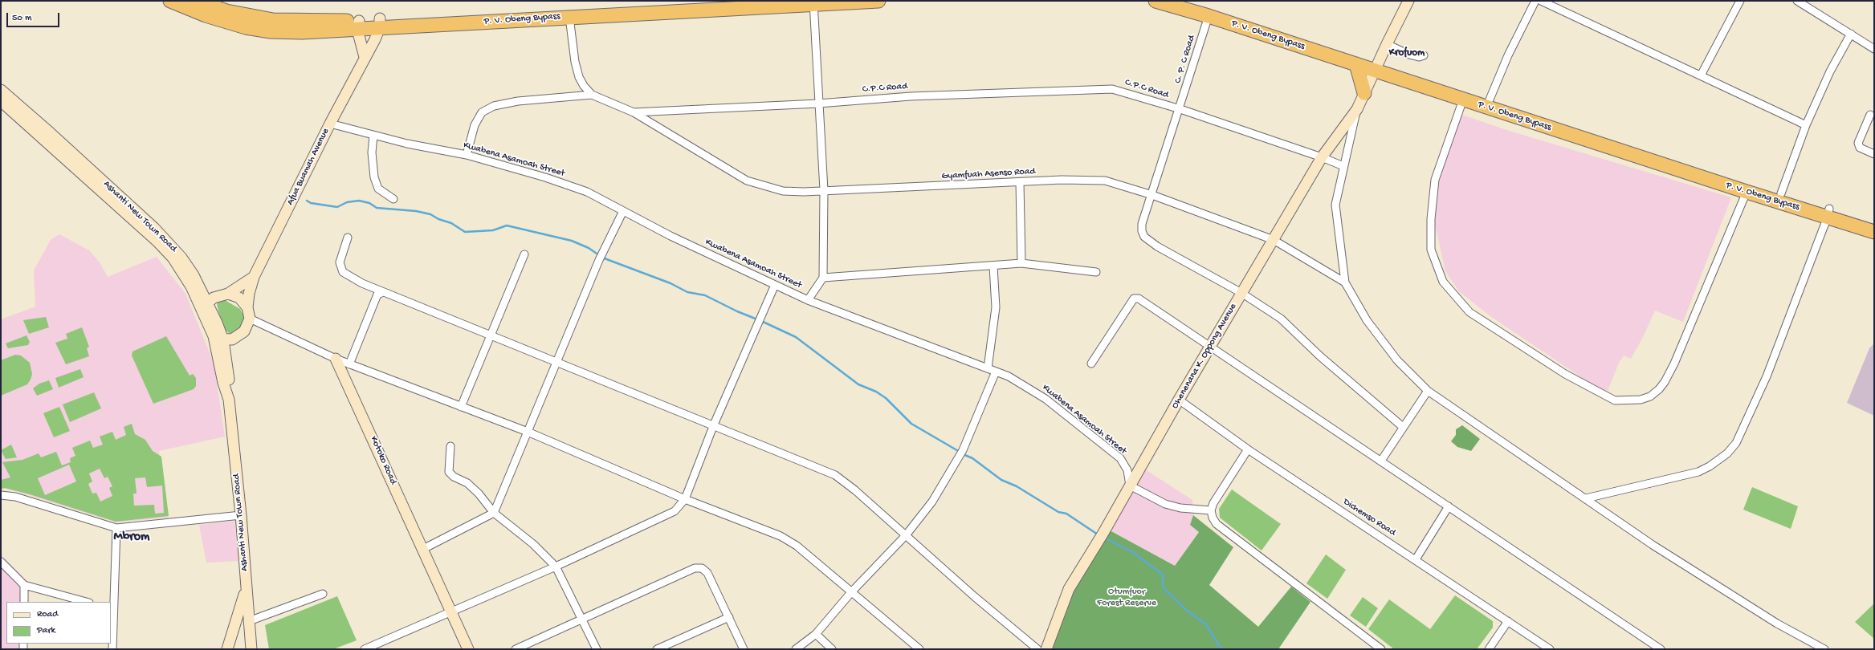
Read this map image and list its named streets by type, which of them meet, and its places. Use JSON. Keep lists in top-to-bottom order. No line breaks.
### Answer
{"streets":{"highway":["P. V. Obeng Bypass"],"street":["C. P. C Road","C.P.C Road","Kwabena Asamoah Street","Afua Buamah Avenue","Gyamfuah Asenso Road","Ashanti New Town Road","Ohenenana K. Oppong Avenue","Kotoko Road","Dichemso Road"]},"crossings":[["P. V. Obeng Bypass","C. P. C Road"],["P. V. Obeng Bypass","Afua Buamah Avenue"],["P. V. Obeng Bypass","Ohenenana K. Oppong Avenue"],["C. P. C Road","C.P.C Road"],["C. P. C Road","Gyamfuah Asenso Road"],["C. P. C Road","Ohenenana K. Oppong Avenue"],["C.P.C Road","Ohenenana K. Oppong Avenue"],["Kwabena Asamoah Street","Afua Buamah Avenue"],["Kwabena Asamoah Street","Ohenenana K. Oppong Avenue"],["Afua Buamah Avenue","Ashanti New Town Road"],["Gyamfuah Asenso Road","Ohenenana K. Oppong Avenue"],["Ohenenana K. Oppong Avenue","Dichemso Road"]],"districts":["Krofuom","Mbrom"],"parks":["Otumfuor Forest Reserve"],"legend":["Road","Park"],"scale_bar":"50 m"}
